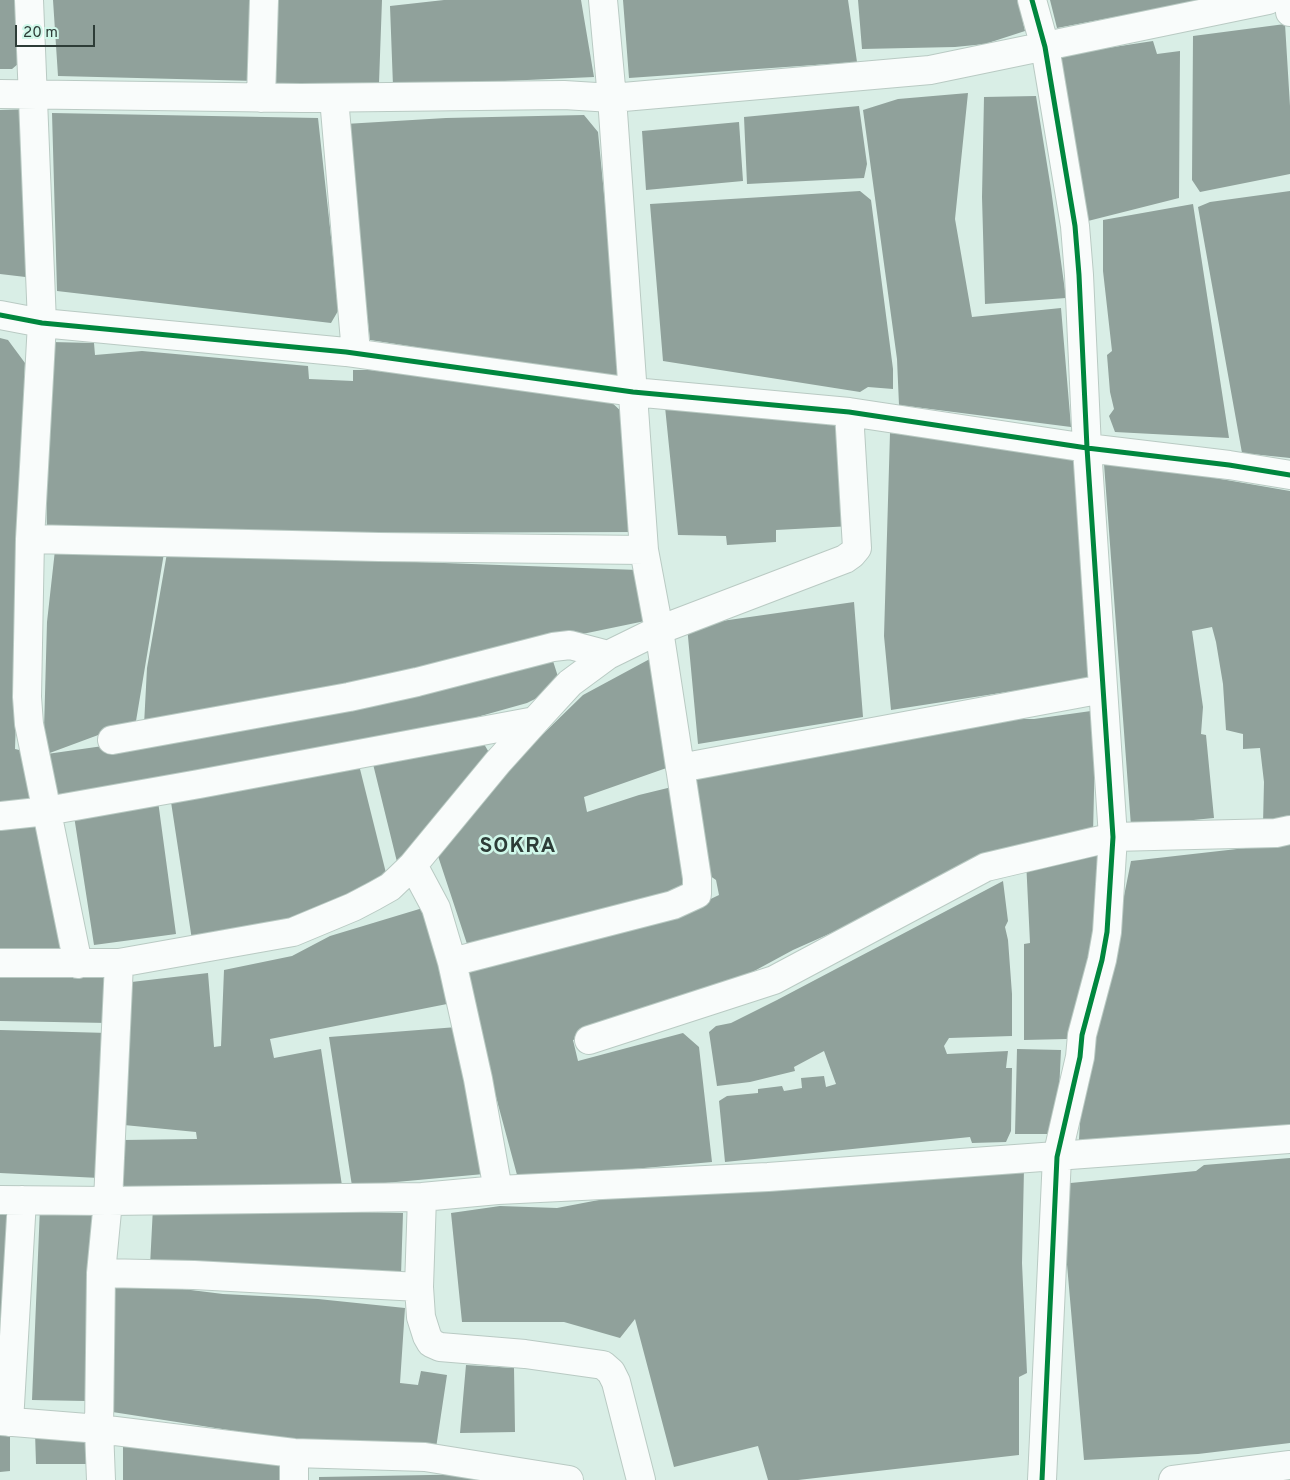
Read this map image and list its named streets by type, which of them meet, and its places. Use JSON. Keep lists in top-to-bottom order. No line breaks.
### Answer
{"districts":["SOKRA"],"scale_bar":"20 m"}
